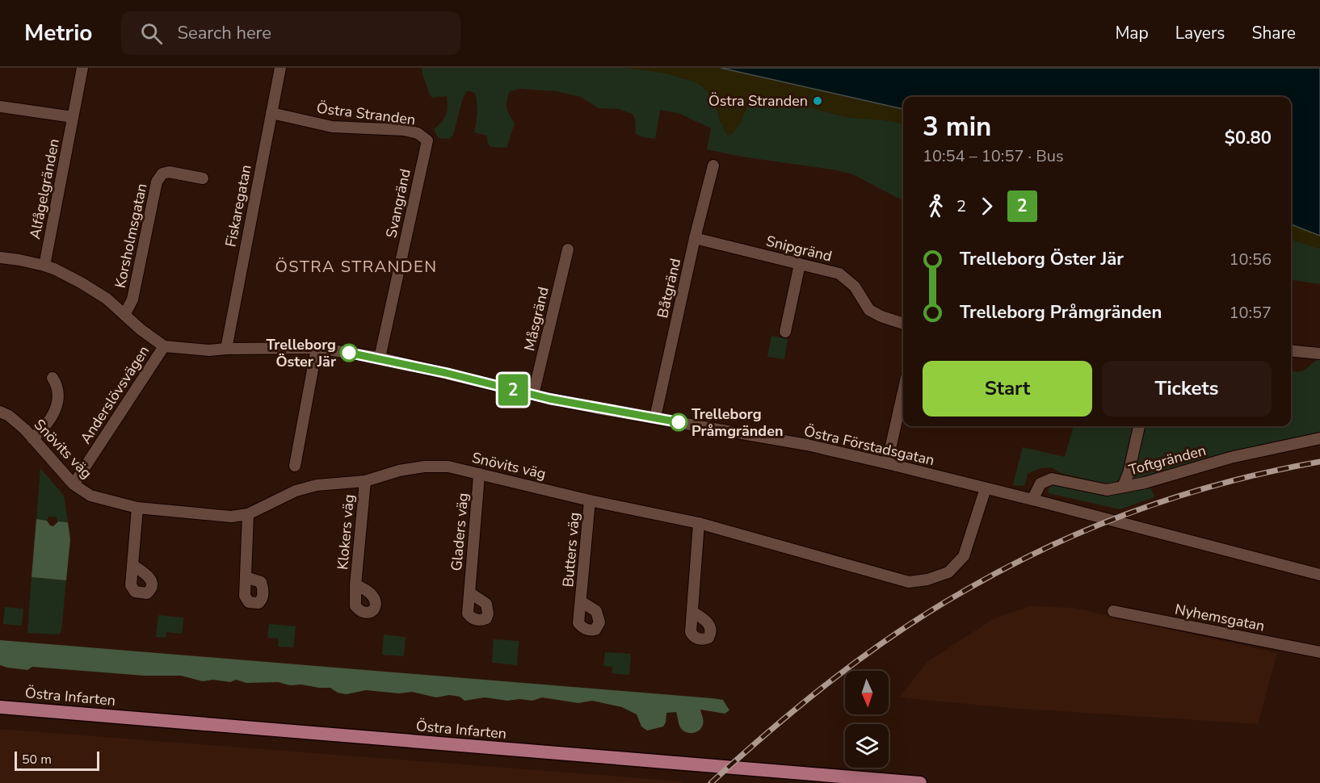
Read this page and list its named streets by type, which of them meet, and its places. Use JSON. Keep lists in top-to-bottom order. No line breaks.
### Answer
{"streets":{"main road":["Östra Infarten"],"street":["Östra Stranden","Alfågelgränden","Svangränd","Fiskaregatan","Korsholmsgatan","Snipgränd","Båtgränd","Måsgränd","Anderslövsvägen","Östra Förstadsgatan","Snövits väg","Toftgränden","Klokers väg","Gladers väg","Butters väg","Nyhemsgatan"]},"crossings":[["Östra Stranden","Svangränd"],["Östra Stranden","Fiskaregatan"],["Svangränd","Östra Förstadsgatan"],["Fiskaregatan","Östra Förstadsgatan"],["Snipgränd","Båtgränd"],["Båtgränd","Östra Förstadsgatan"],["Måsgränd","Östra Förstadsgatan"],["Anderslövsvägen","Östra Förstadsgatan"],["Anderslövsvägen","Snövits väg"],["Östra Förstadsgatan","Snövits väg"],["Östra Förstadsgatan","Toftgränden"],["Snövits väg","Klokers väg"],["Snövits väg","Gladers väg"],["Snövits väg","Butters väg"]],"districts":["ÖSTRA STRANDEN"],"places":["Östra Stranden","Trelleborg Öster Jär","Trelleborg Pråmgränden"],"lines":["bus line 2"],"scale_bar":"50 m","north":"bottom","page":{"header":"Metrio","search":"Search here","nav":["Map","Layers","Share"],"on_map":"2","heading":["3 min","10:54 – 10:57 · Bus","$0.80"],"legs":["2","2"],"list":[{"name":"Trelleborg Öster Jär","value":"10:56"},{"name":"Trelleborg Pråmgränden","value":"10:57"}],"buttons":["Start","Tickets"],"scale":"50 m"}}
